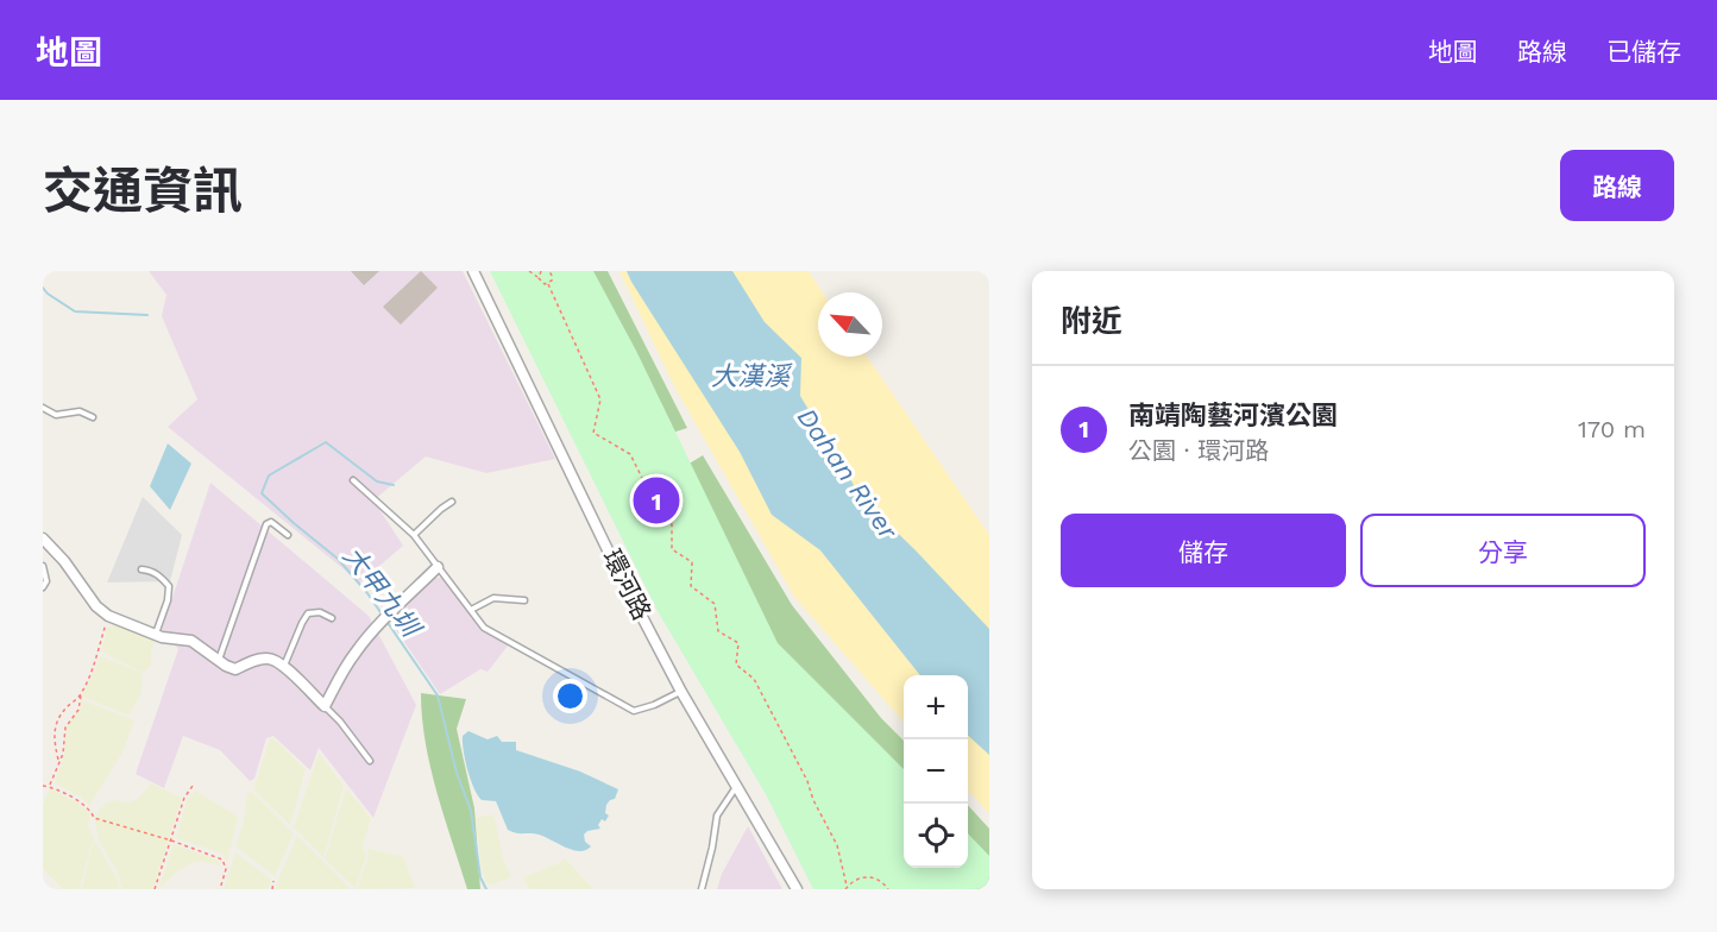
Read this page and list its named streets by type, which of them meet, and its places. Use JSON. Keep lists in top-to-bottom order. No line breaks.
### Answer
{"streets":{"street":["環河路"]},"water":["大漢溪","Dahan River","大甲九圳"],"north":"top left","page":{"header":"地圖","nav":["地圖","路線","已儲存"],"title":"交通資訊","buttons":["路線",["儲存","分享"]],"heading":"附近","list":[{"mark":"1","name":"南靖陶藝河濱公園","note":"公園 · 環河路","value":"170 m"}],"pins":"1","map_buttons":["+","−"]}}
